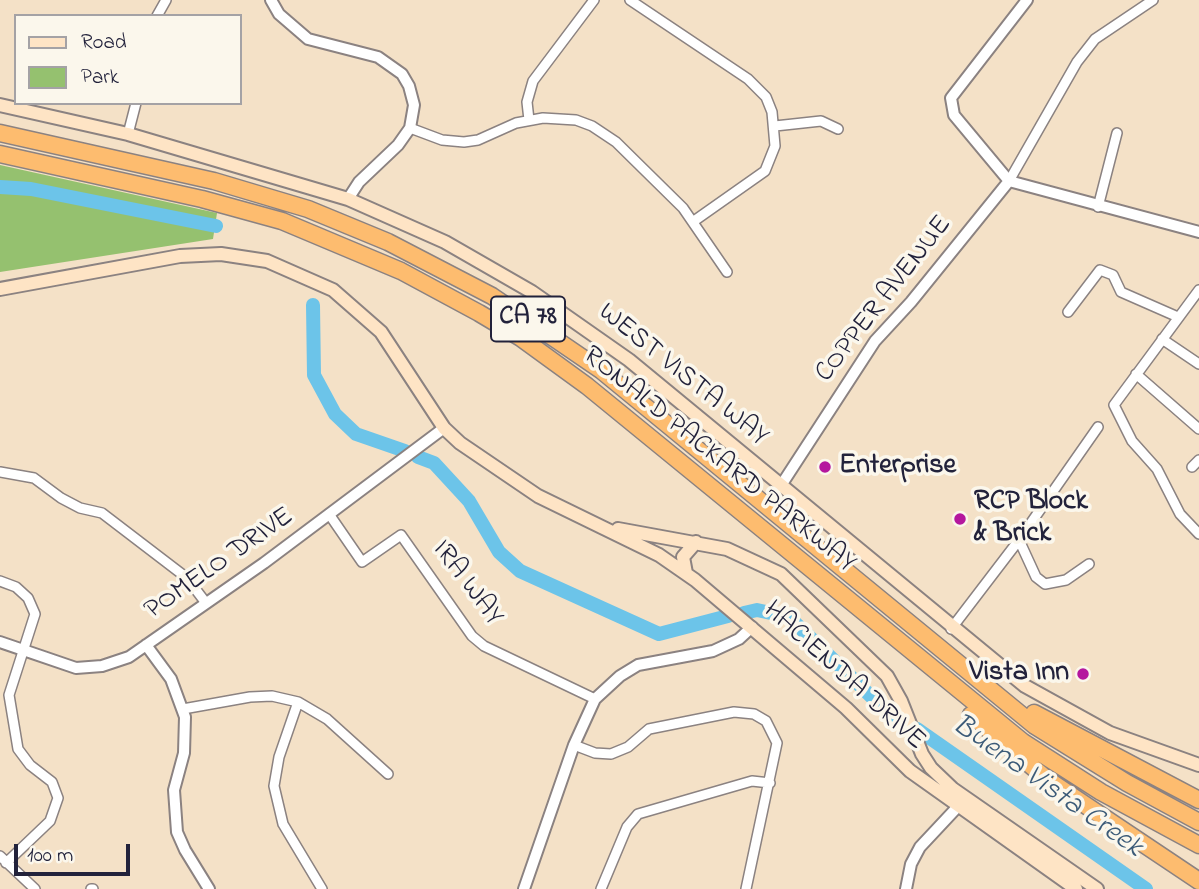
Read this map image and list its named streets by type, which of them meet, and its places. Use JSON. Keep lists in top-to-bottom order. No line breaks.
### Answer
{"streets":{"highway":["CA 78","RONALD PACKARD PARKWAY"],"main road":["WEST VISTA WAY","HACIENDA DRIVE"],"street":["COPPER AVENUE","POMELO DRIVE","IRA WAY"]},"crossings":[["COPPER AVENUE","WEST VISTA WAY"],["POMELO DRIVE","IRA WAY"],["POMELO DRIVE","HACIENDA DRIVE"]],"water":["Buena Vista Creek"],"places":["Enterprise","RCP Block & Brick","Vista Inn"],"legend":["Road","Park"],"scale_bar":"100 m"}
